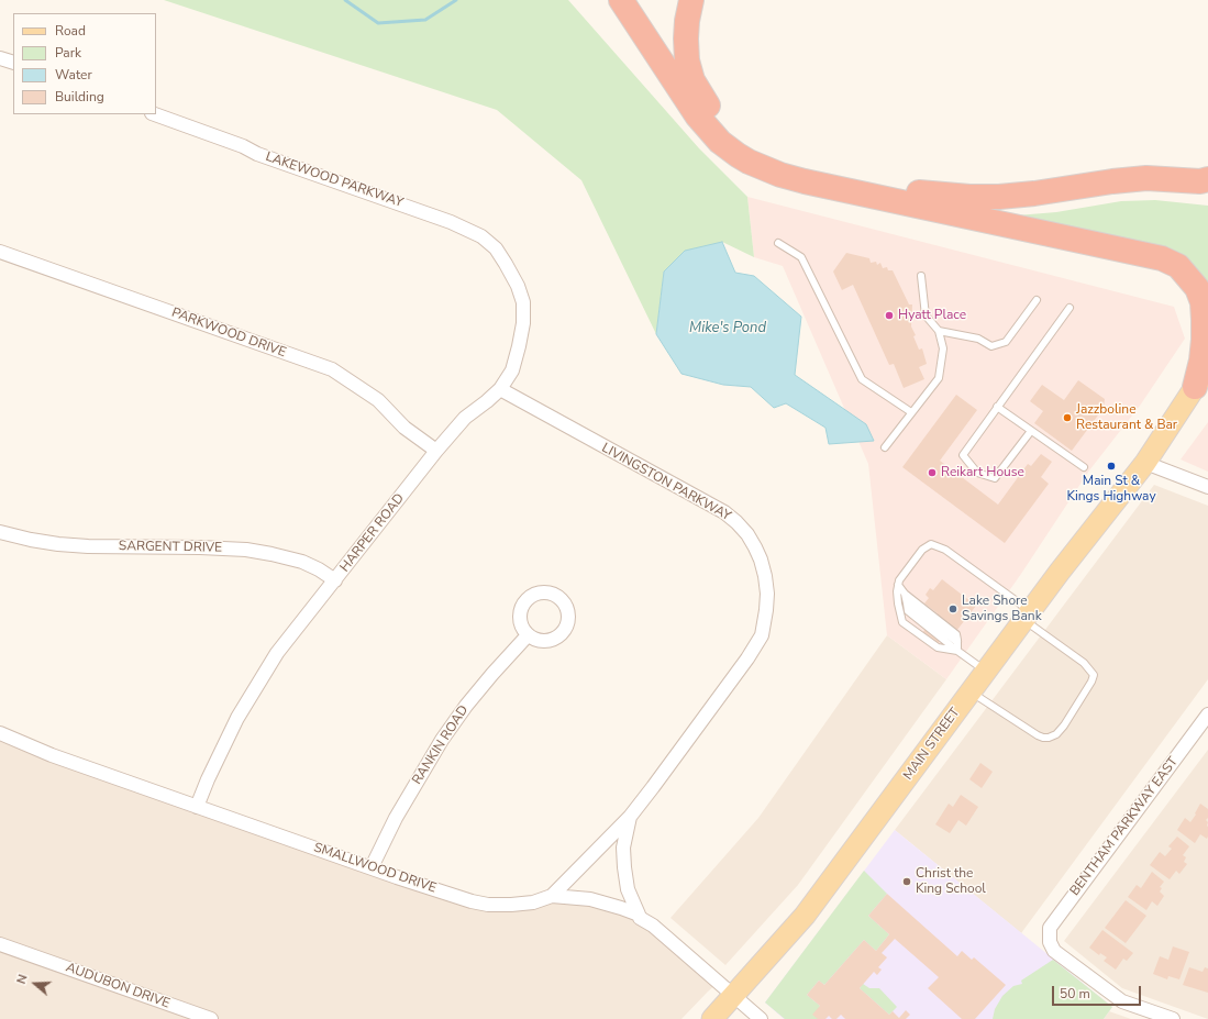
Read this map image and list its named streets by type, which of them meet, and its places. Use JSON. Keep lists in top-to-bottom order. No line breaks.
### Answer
{"streets":{"main road":["MAIN STREET"],"street":["LAKEWOOD PARKWAY","PARKWOOD DRIVE","LIVINGSTON PARKWAY","HARPER ROAD","SARGENT DRIVE","RANKIN ROAD","BENTHAM PARKWAY EAST","SMALLWOOD DRIVE","AUDUBON DRIVE"]},"crossings":[["LAKEWOOD PARKWAY","HARPER ROAD"],["PARKWOOD DRIVE","HARPER ROAD"],["LIVINGSTON PARKWAY","HARPER ROAD"],["LIVINGSTON PARKWAY","SMALLWOOD DRIVE"],["HARPER ROAD","SARGENT DRIVE"],["HARPER ROAD","SMALLWOOD DRIVE"],["MAIN STREET","SMALLWOOD DRIVE"],["RANKIN ROAD","SMALLWOOD DRIVE"]],"water":["Mike's Pond"],"places":["Hyatt Place","Jazzboline Restaurant & Bar","Main St & Kings Highway","Reikart House","Lake Shore Savings Bank","Christ the King School"],"legend":["Road","Park","Water","Building"],"scale_bar":"50 m","north":"left"}
